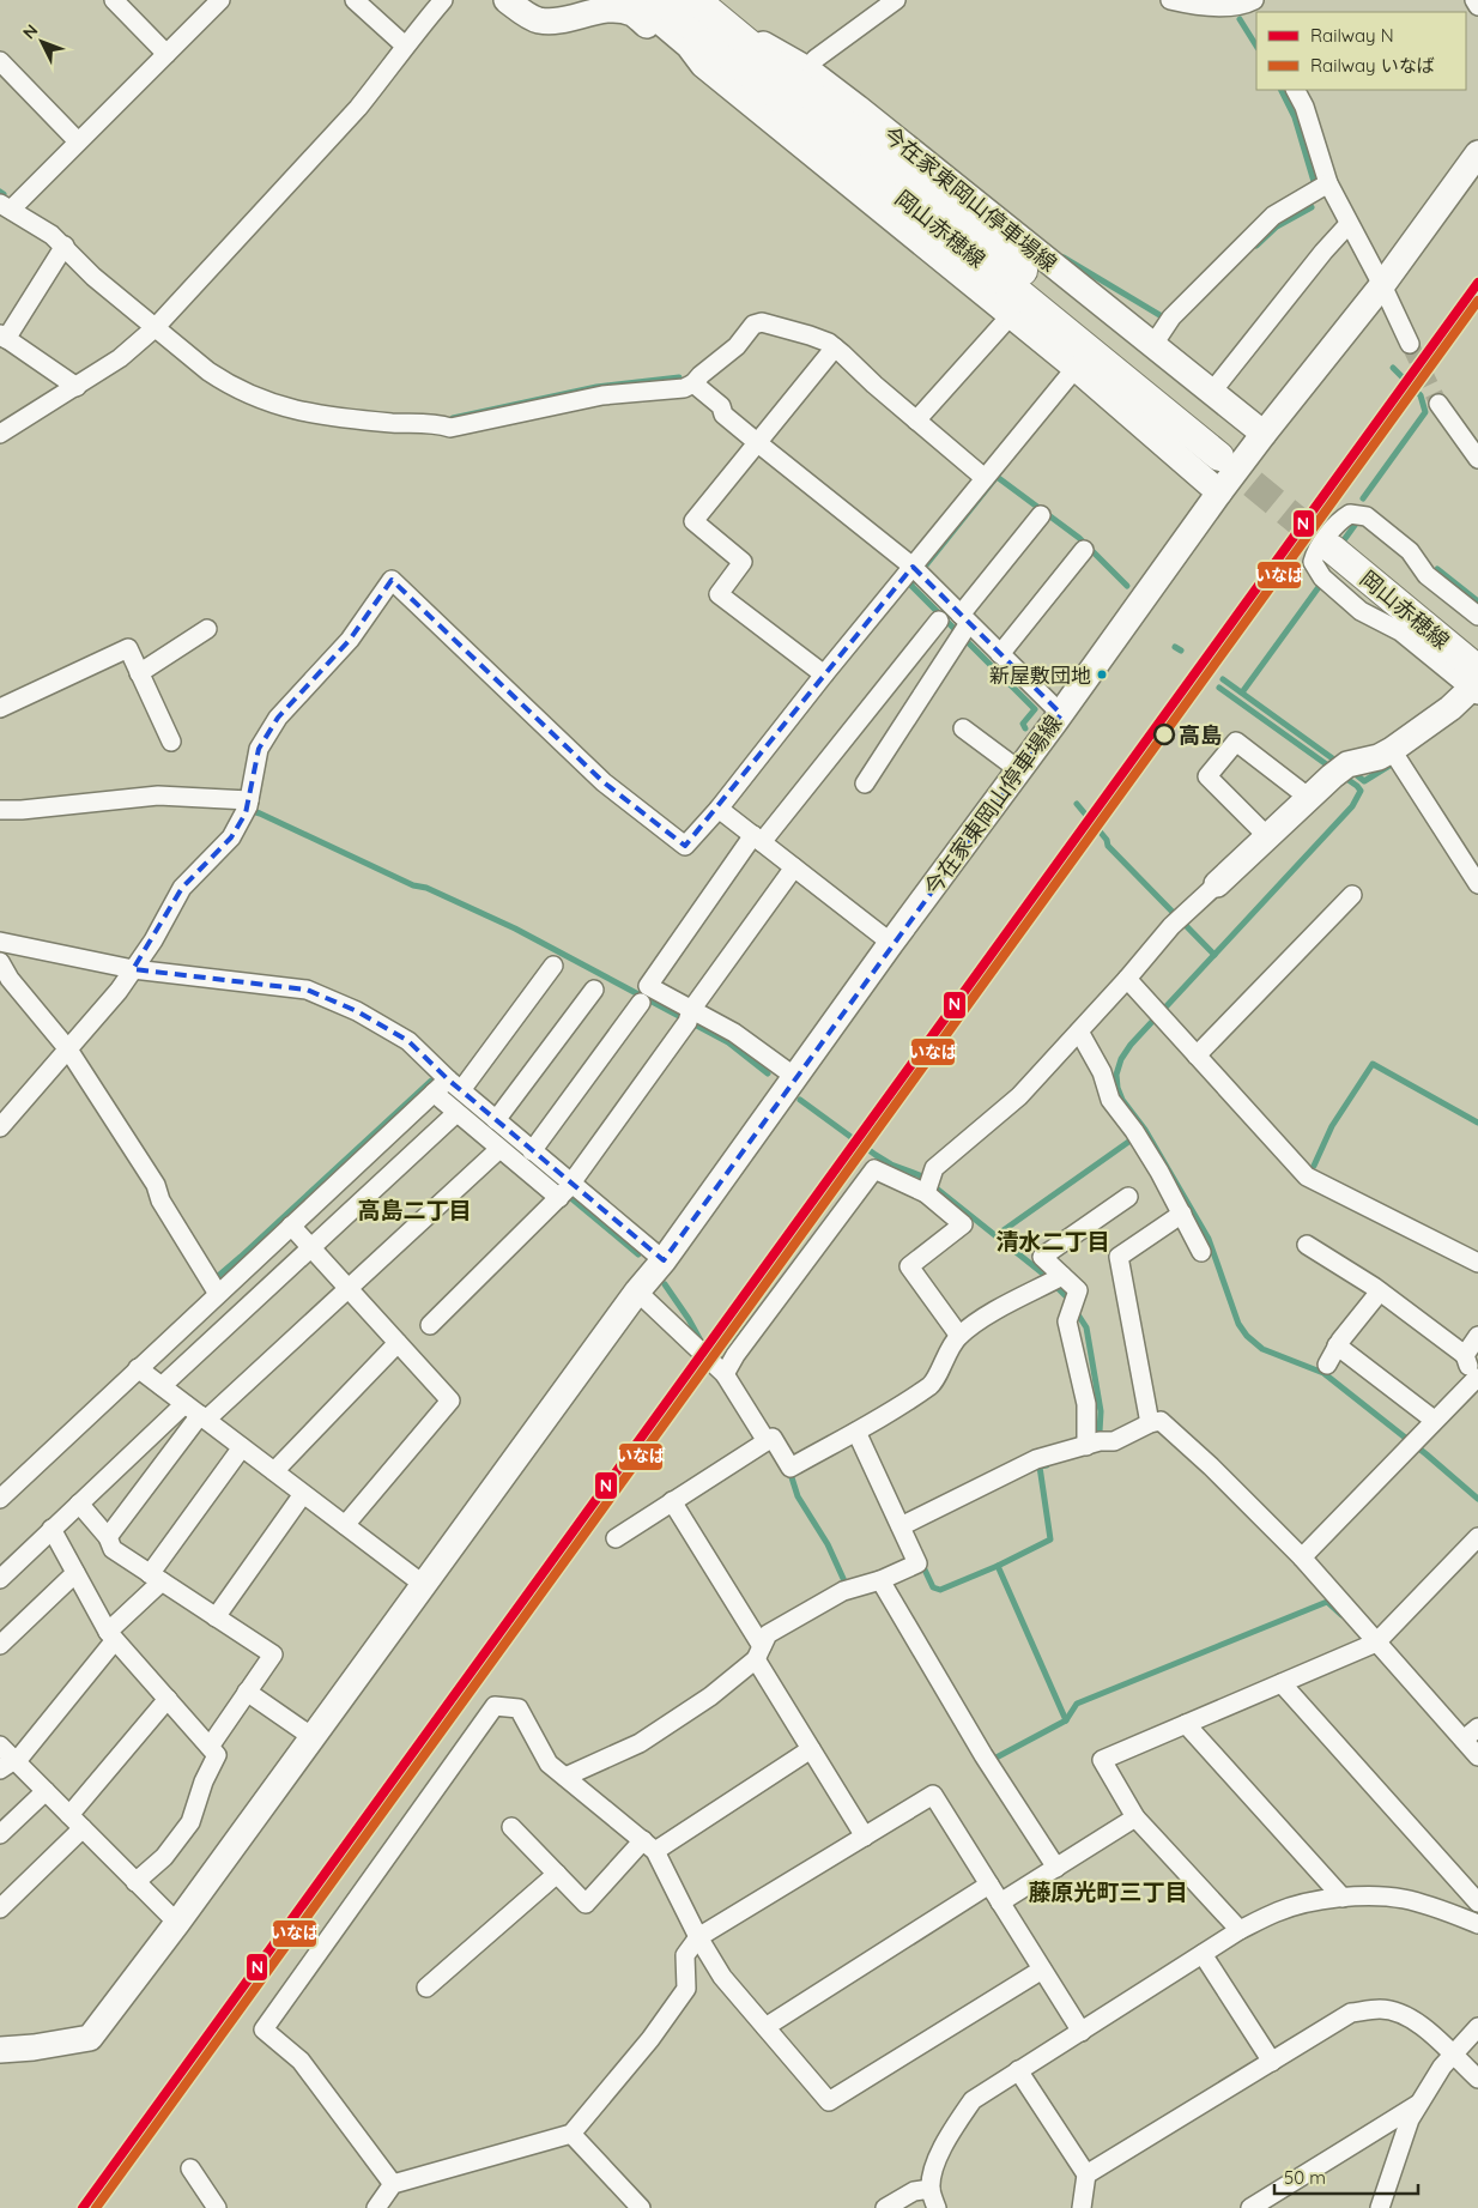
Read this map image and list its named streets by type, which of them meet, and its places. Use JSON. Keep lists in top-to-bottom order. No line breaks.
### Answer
{"streets":{"main road":["岡山赤穂線"],"street":["今在家東岡山停車場線"]},"crossings":[["今在家東岡山停車場線","岡山赤穂線"]],"districts":["高島二丁目","清水二丁目","藤原光町三丁目"],"places":["新屋敷団地","高島"],"lines":["rail line N","rail line いなば"],"legend":["Railway N","Railway いなば"],"scale_bar":"50 m","north":"top left"}
